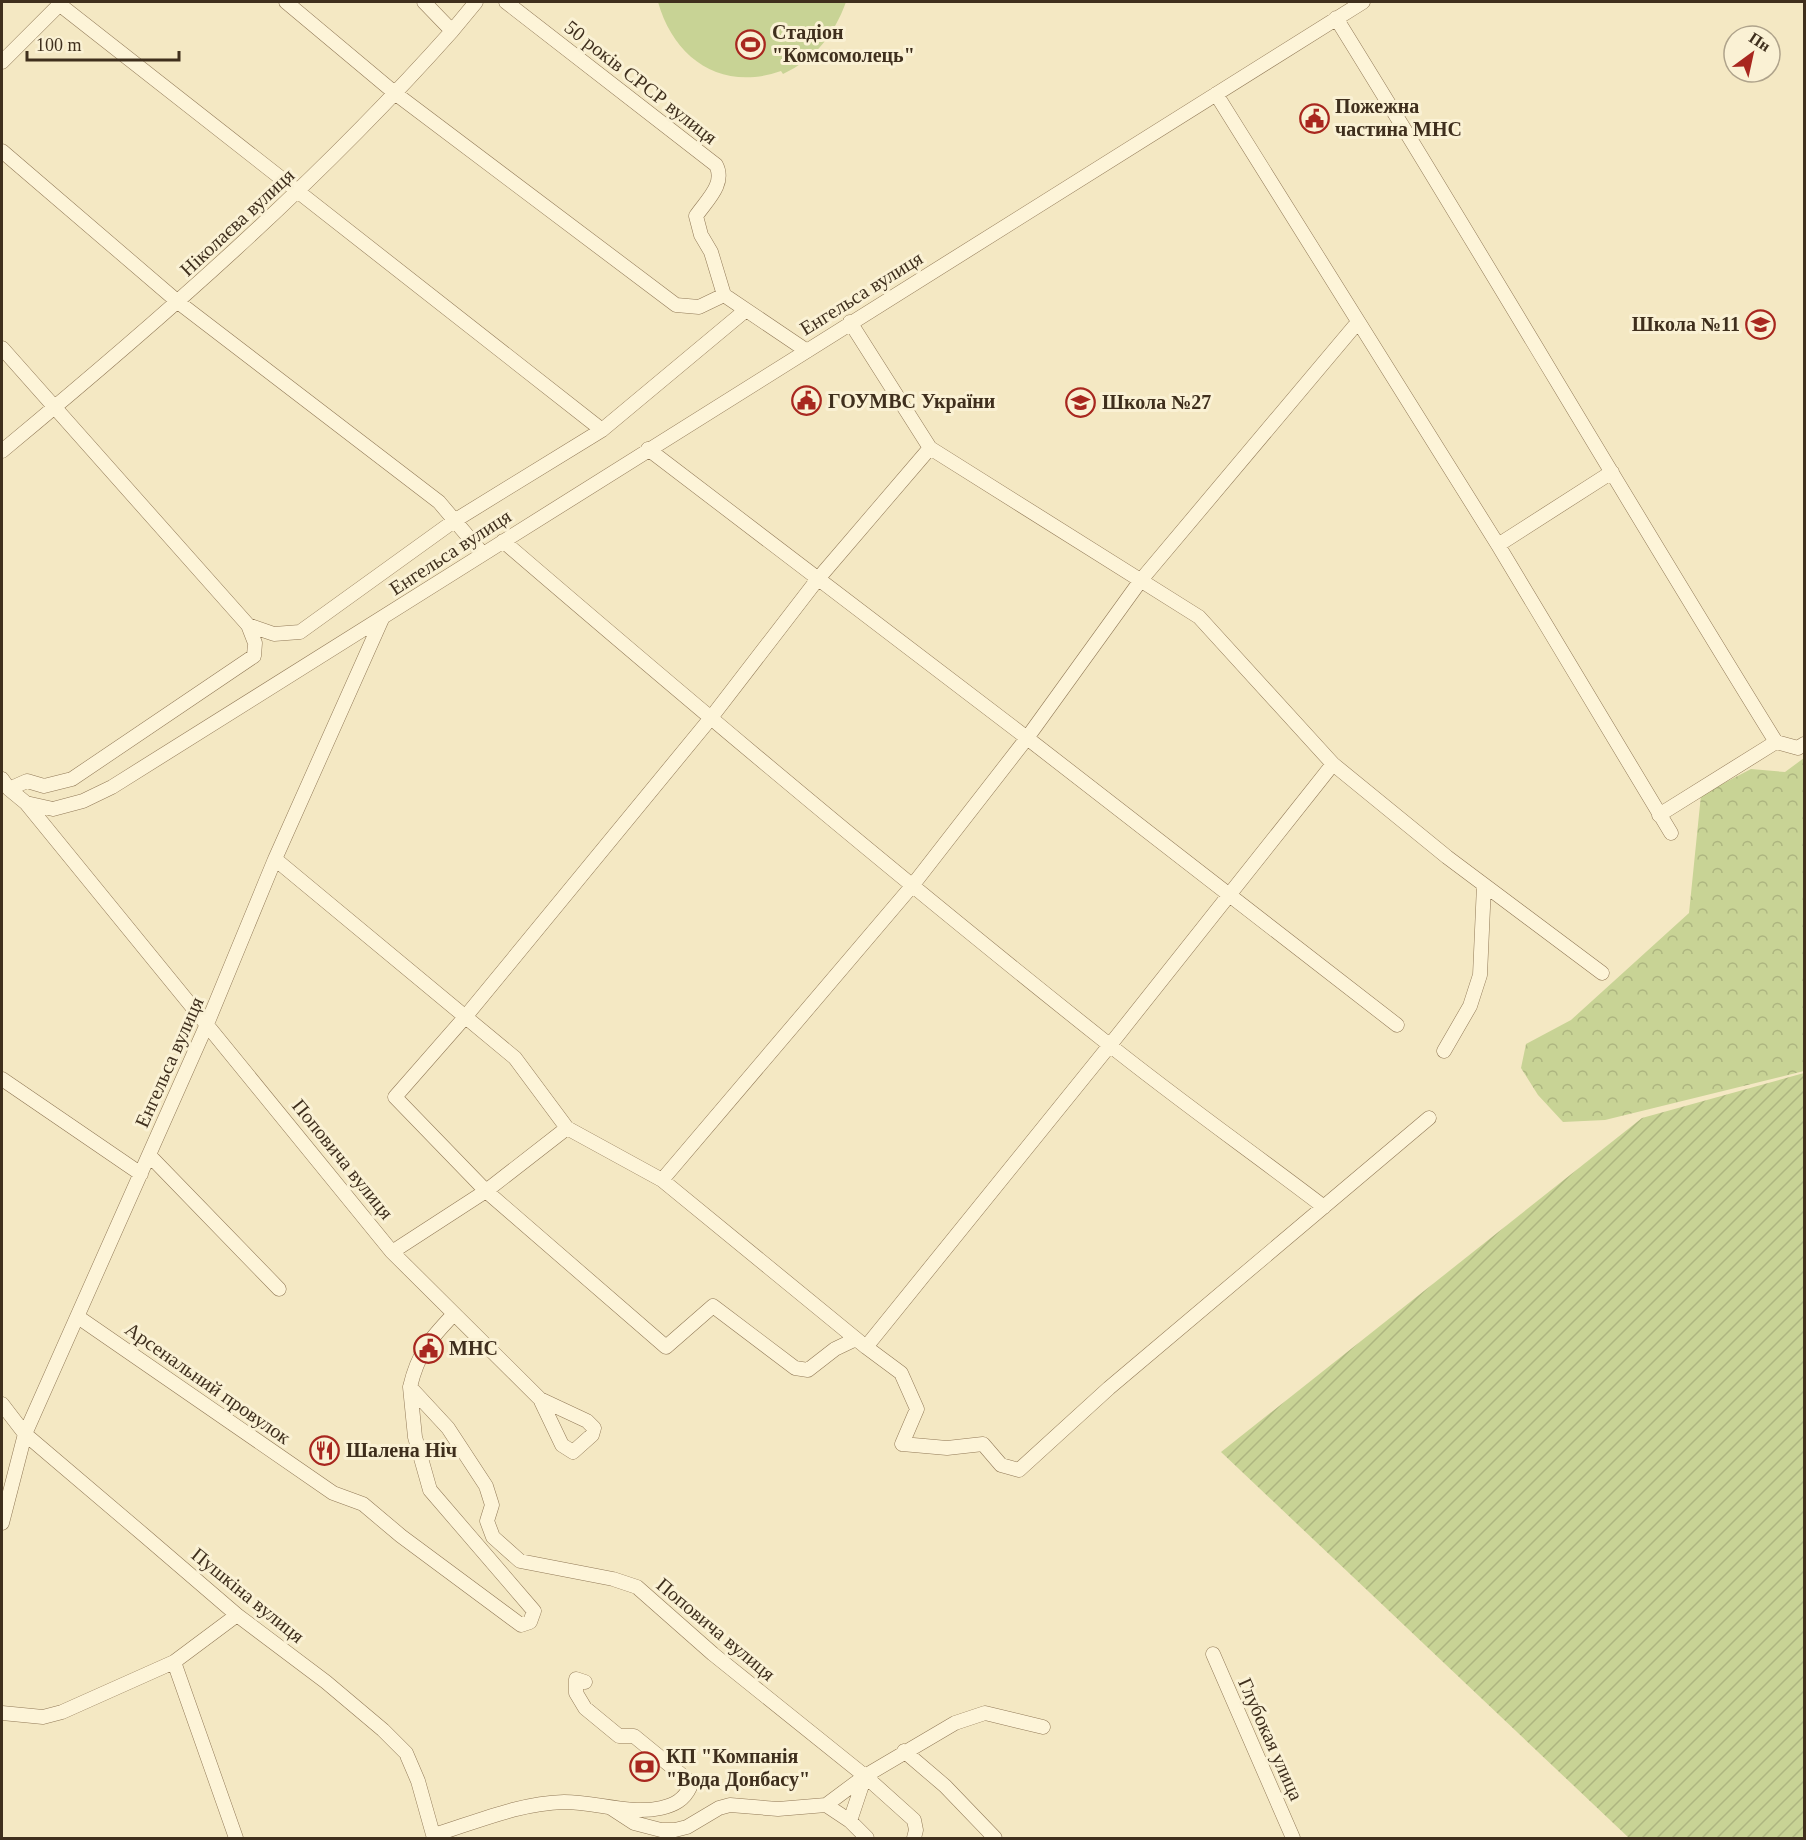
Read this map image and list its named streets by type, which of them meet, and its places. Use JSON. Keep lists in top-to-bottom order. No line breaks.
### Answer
{"streets":{"street":["50 років СРСР вулиця","Ніколаєва вулиця","Енгельса вулиця","Поповича вулиця","Арсенальний провулок","Пушкіна вулиця","Глубокая улица"]},"crossings":[["Енгельса вулиця","Поповича вулиця"],["Енгельса вулиця","Арсенальний провулок"],["Енгельса вулиця","Пушкіна вулиця"],["Поповича вулиця","Арсенальний провулок"]],"places":{"sports":["Стадіон \"Комсомолець\""],"public building":["Пожежна частина МНС","ГОУМВС України","МНС"],"school or university":["Школа №11","Школа №27"],"restaurant":["Шалена Нiч"],"bank":["КП \"Компанія \"Вода Донбасу\""]},"scale_bar":"100 m","north":"top right"}
